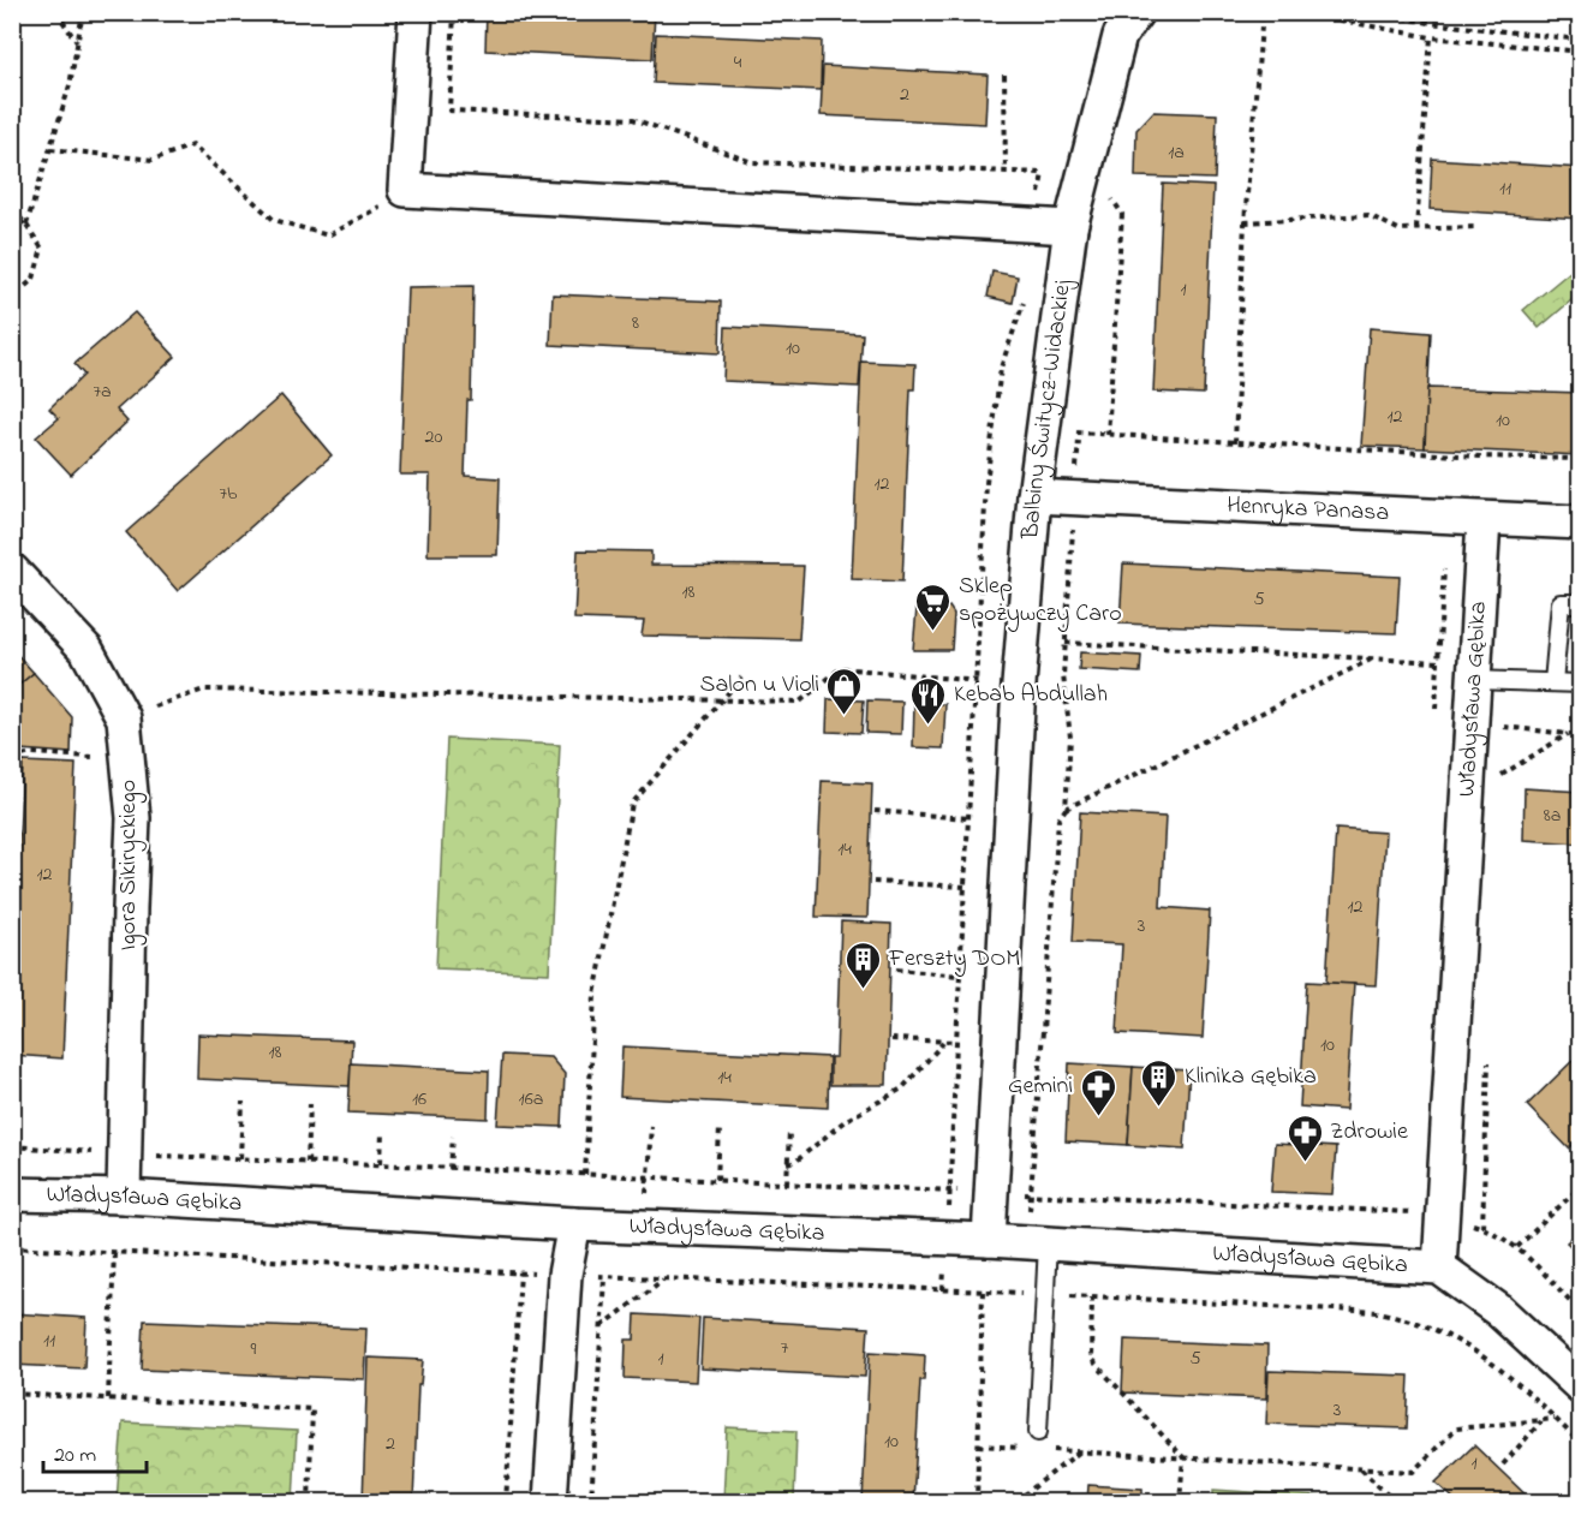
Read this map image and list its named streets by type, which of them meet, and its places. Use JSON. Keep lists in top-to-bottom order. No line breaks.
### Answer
{"streets":{"street":["Balbiny Świtycz-Widackiej","Henryka Panasa","Władysława Gębika","Igora Sikiryckiego"]},"crossings":[["Balbiny Świtycz-Widackiej","Henryka Panasa"],["Balbiny Świtycz-Widackiej","Władysława Gębika"],["Henryka Panasa","Władysława Gębika"],["Władysława Gębika","Igora Sikiryckiego"]],"places":{"supermarket":["Sklep spożywczy Caro"],"shop":["Salon u Violi"],"restaurant":["Kebab Abdullah"],"building":["Ferszty DOM","Klinika Gębika"],"pharmacy":["Gemini","Zdrowie"]},"house_numbers":["4","2","1a","11","1","8","10","7a","12","10","20","12","7b","18","5","8a","14","12","12","3","10","18","14","16","16a","11","7","9","1","5","3","10","2","1"],"scale_bar":"20 m"}
